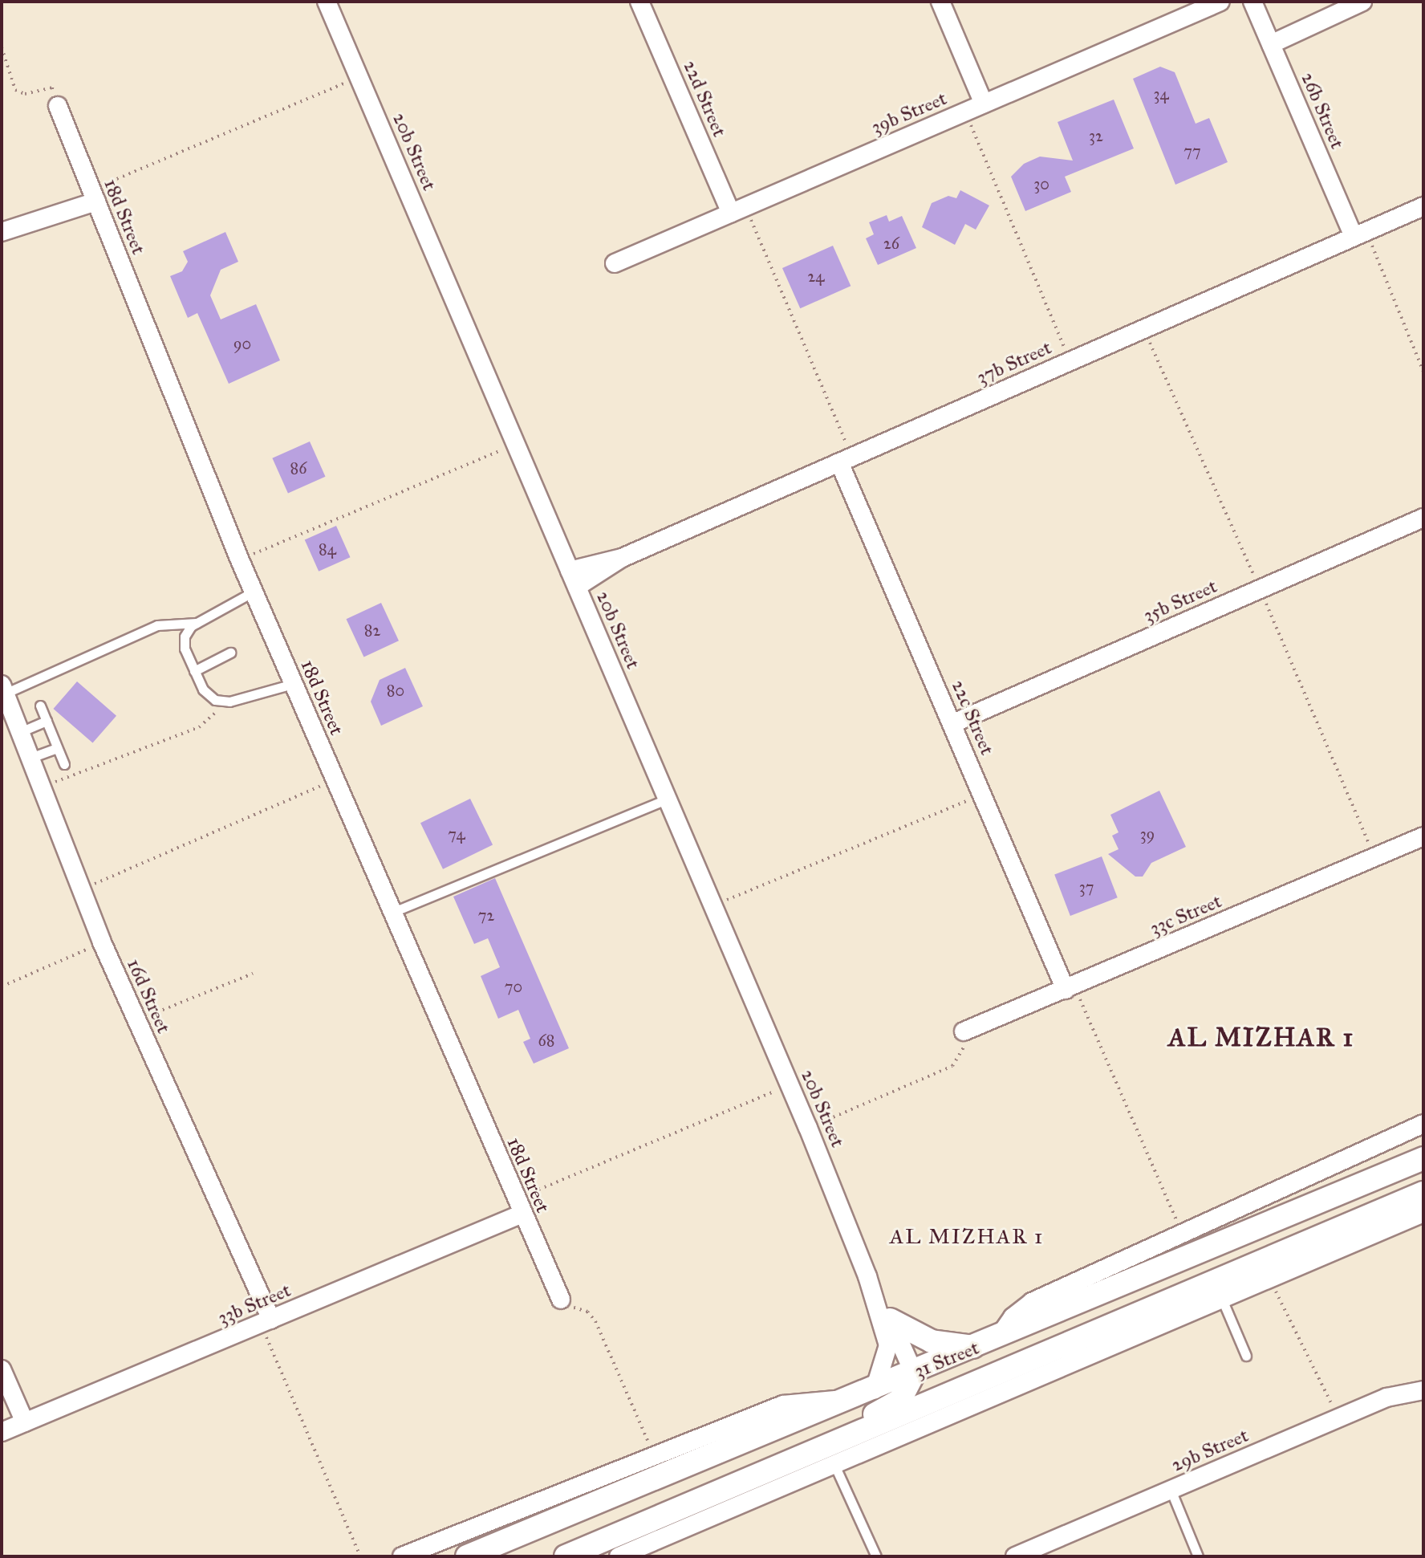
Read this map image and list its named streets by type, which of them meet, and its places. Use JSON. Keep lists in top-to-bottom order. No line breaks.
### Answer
{"streets":{"street":["22d Street","26b Street","39b Street","20b Street","18d Street","37b Street","35b Street","22c Street","33c Street","16d Street","33b Street","31 Street","29b Street"]},"crossings":[["22d Street","39b Street"],["26b Street","37b Street"],["20b Street","37b Street"],["20b Street","31 Street"],["18d Street","33b Street"],["37b Street","22c Street"],["35b Street","22c Street"],["22c Street","33c Street"],["16d Street","33b Street"]],"districts":["AL MIZHAR 1","AL MIZHAR 1"],"house_numbers":["34","32","77","30","26","24","90","86","84","82","80","74","39","37","72","70","68"]}
